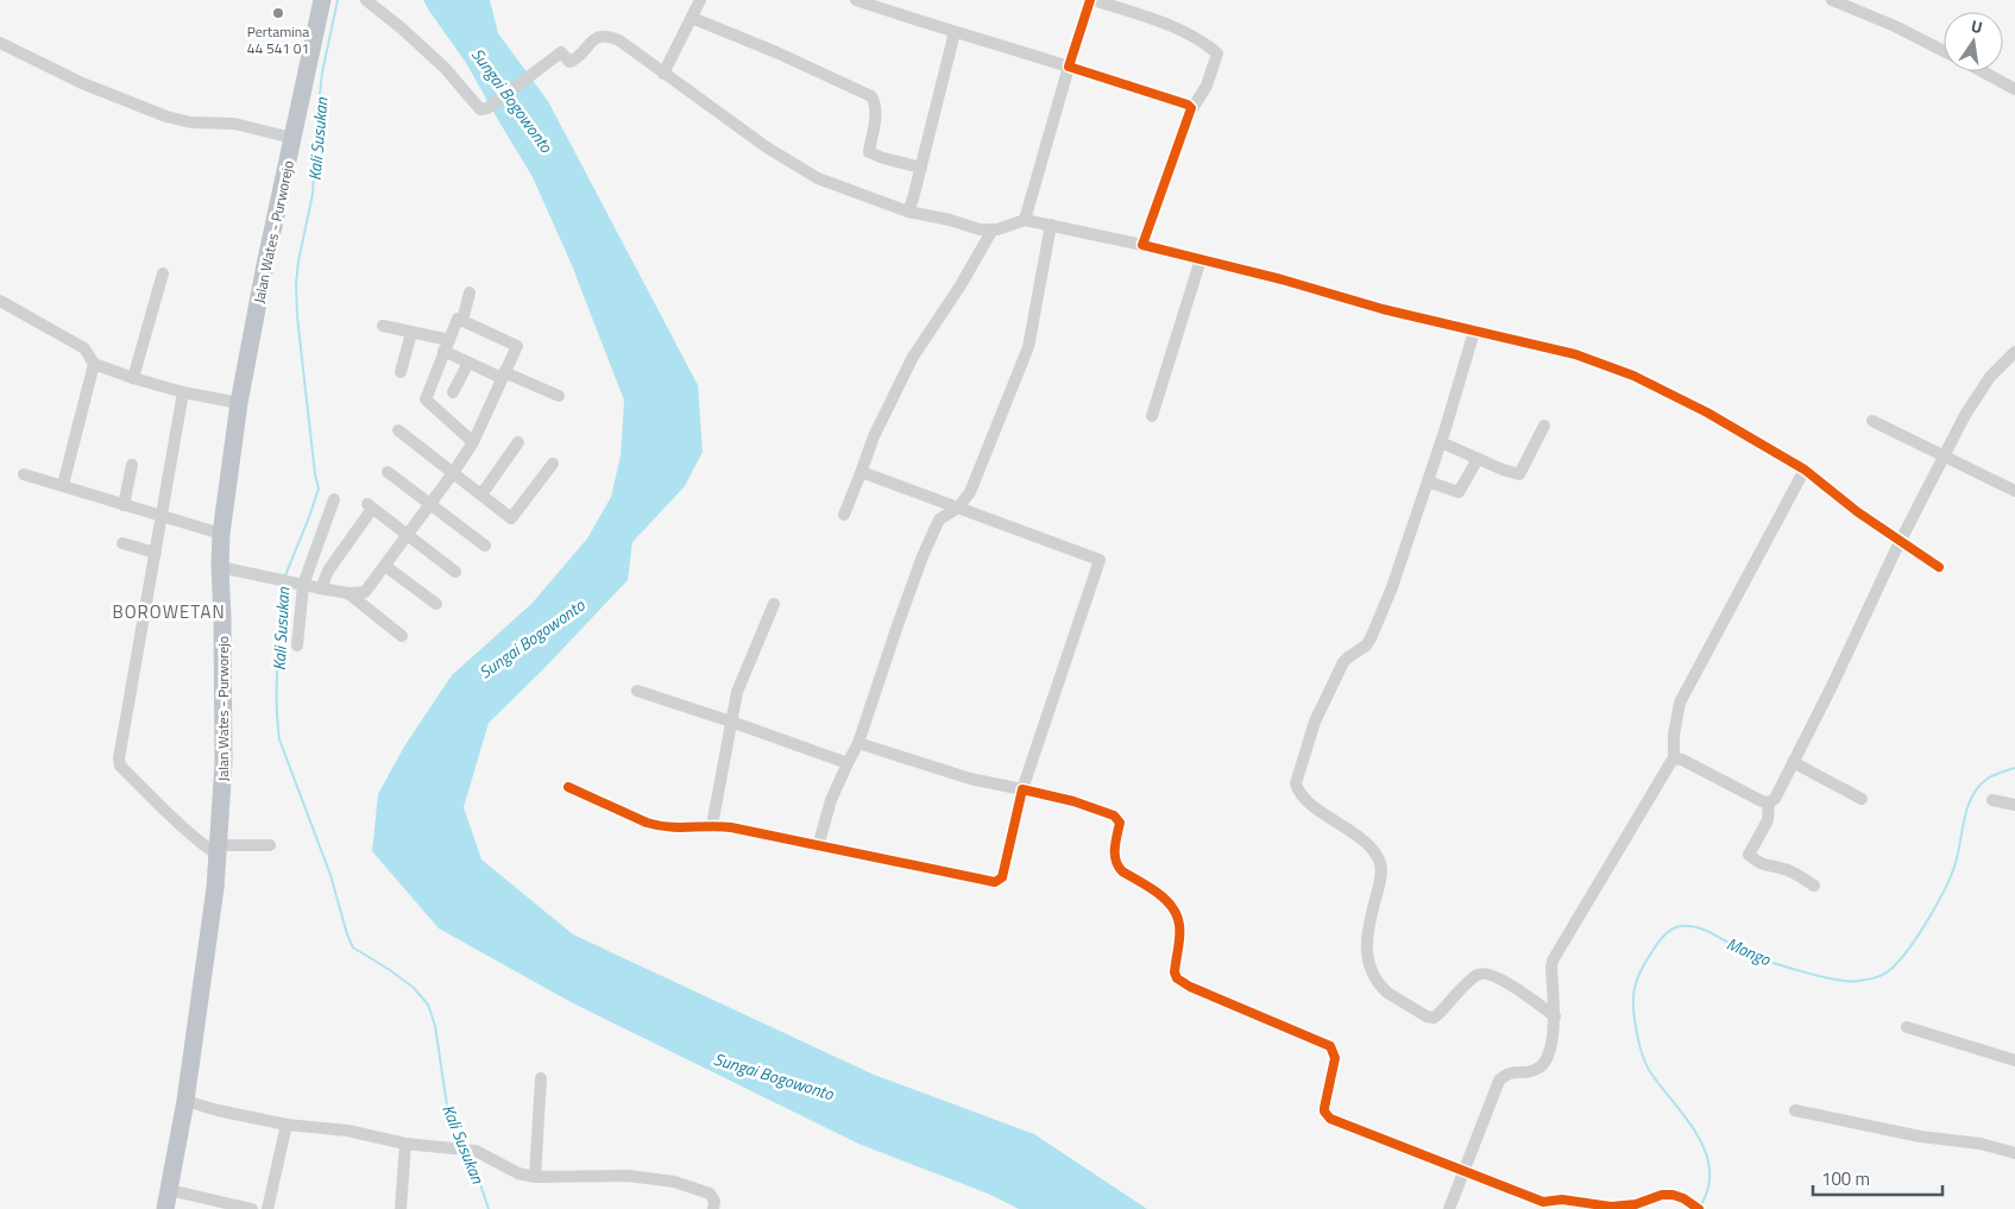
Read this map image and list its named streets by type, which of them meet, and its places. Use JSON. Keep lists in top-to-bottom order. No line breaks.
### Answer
{"streets":{"highway":["Jalan Wates - Purworejo"]},"districts":["BOROWETAN"],"water":["Sungai Bogowonto","Kali Susukan","Mongo"],"places":["Pertamina 44 541 01"],"scale_bar":"100 m","north":"top"}
